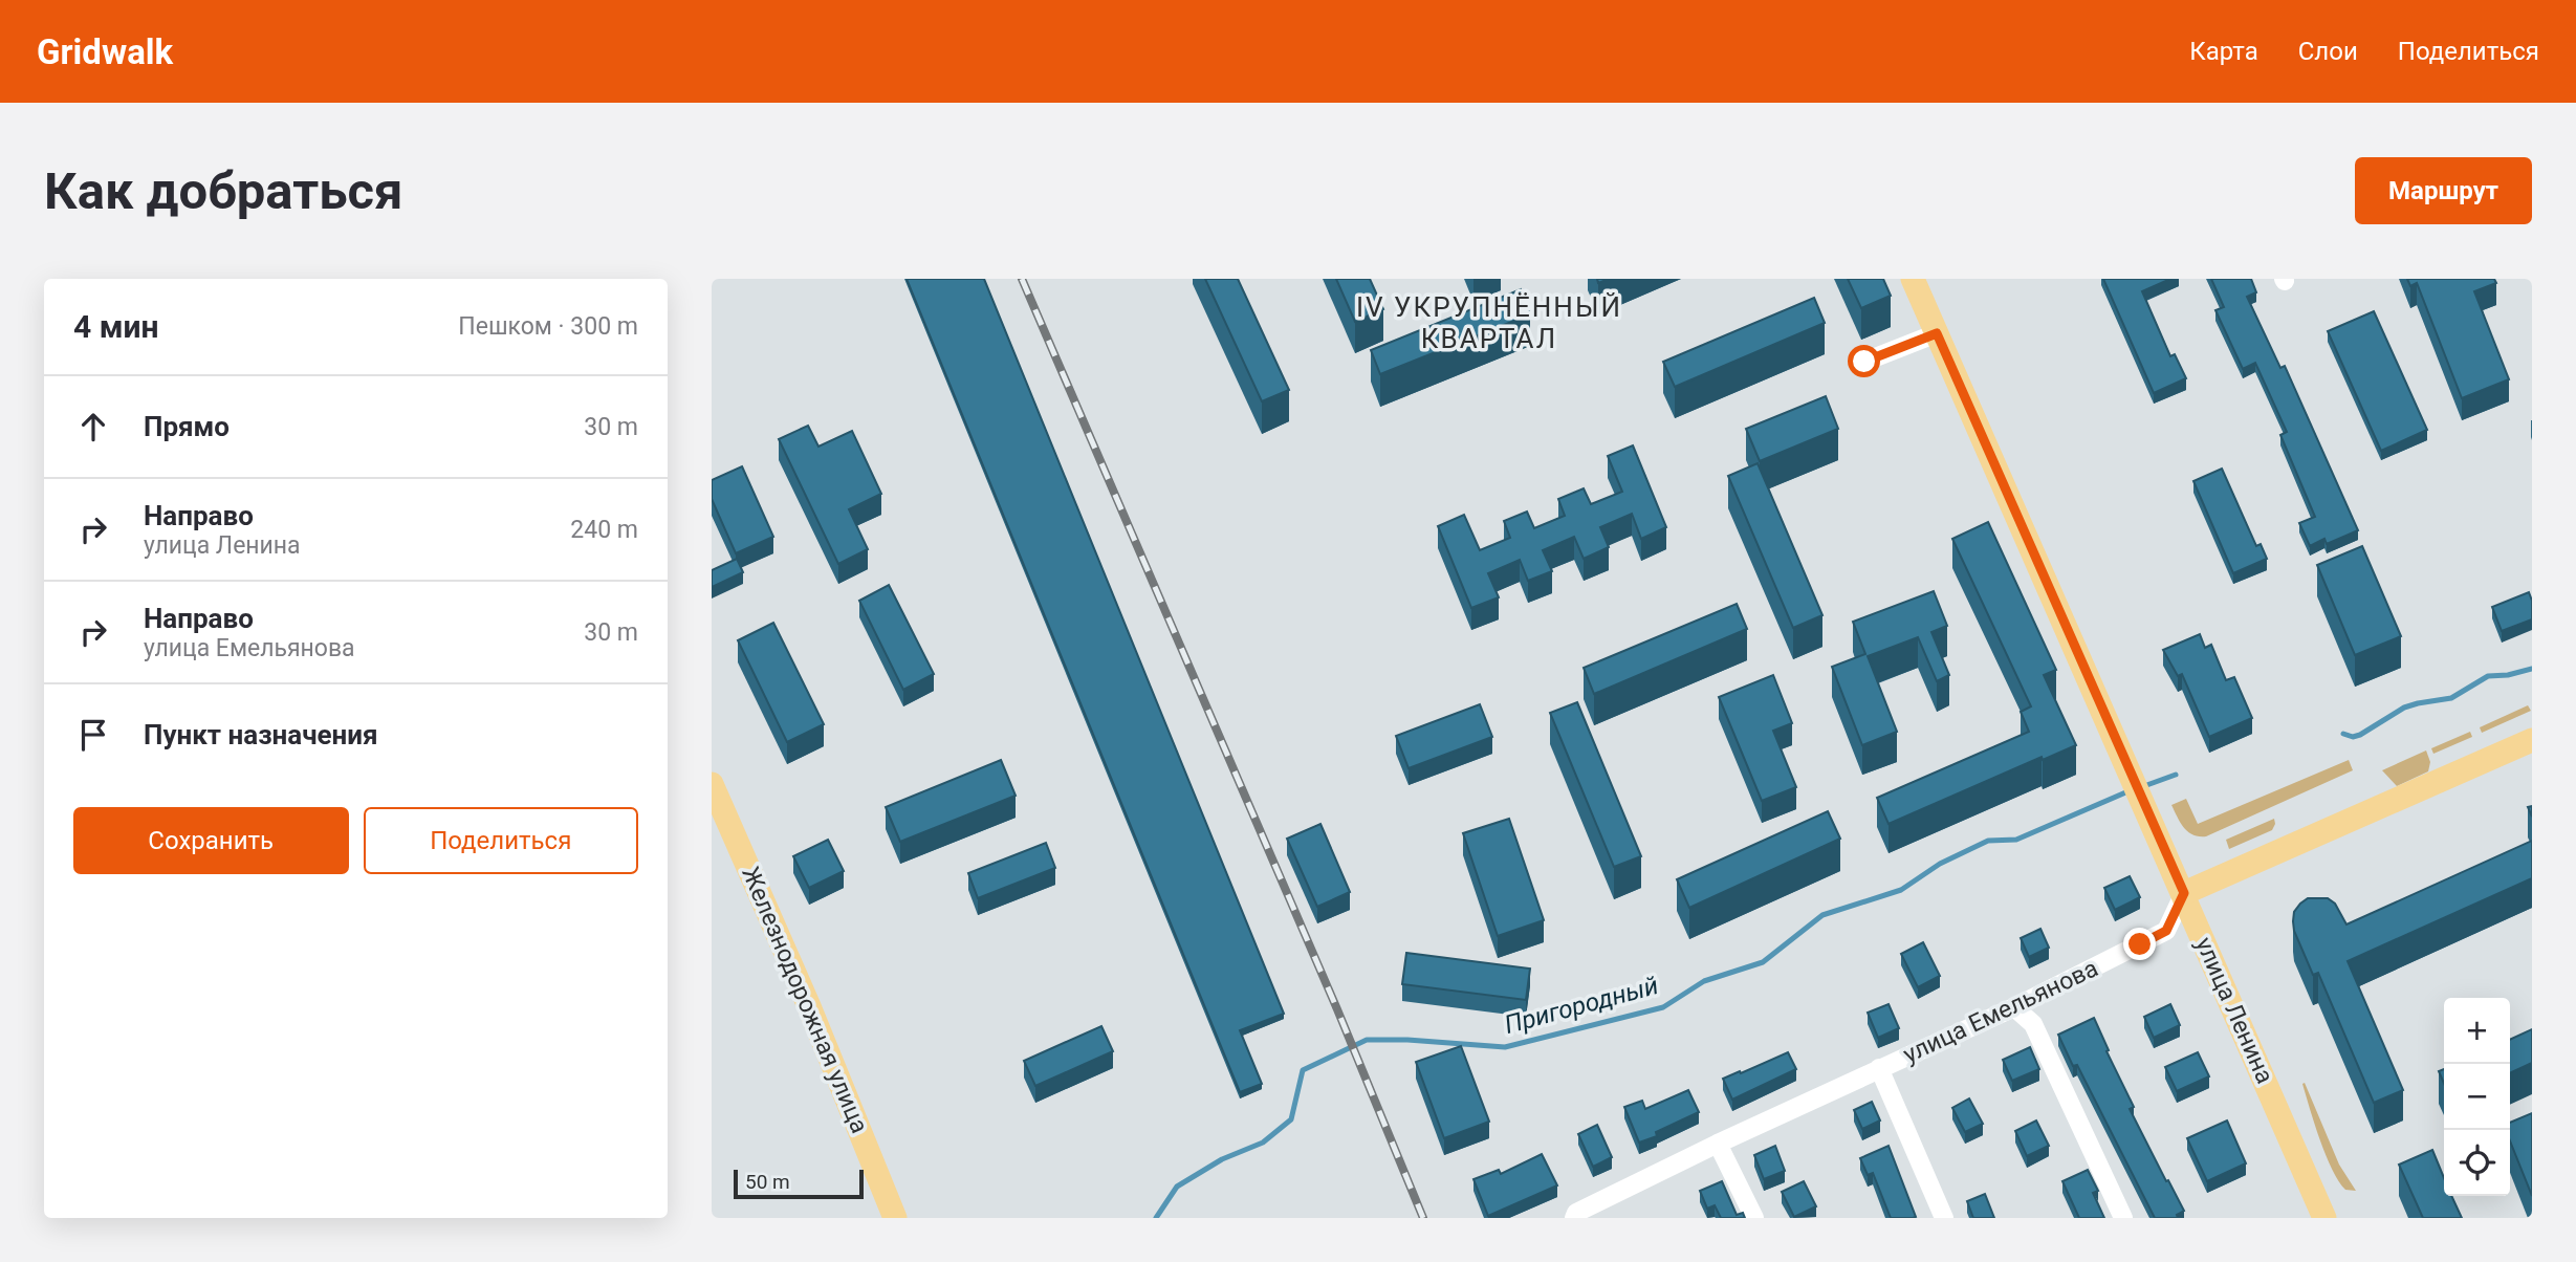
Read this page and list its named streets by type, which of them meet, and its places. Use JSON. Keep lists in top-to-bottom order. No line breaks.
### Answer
{"streets":{"main road":["Железнодорожная улица","улица Ленина"],"street":["улица Емельянова"]},"crossings":[["улица Ленина","улица Емельянова"]],"districts":["IV УКРУПНЁННЫЙ КВАРТАЛ"],"water":["Пригородный"],"scale_bar":"50 m","page":{"header":"Gridwalk","nav":["Карта","Слои","Поделиться"],"buttons":["Маршрут",["Сохранить","Поделиться"]],"title":"Как добраться","heading":["4 мин","Пешком · 300 m"],"list":[["Прямо","30 m"],["Направо","улица Ленина","240 m"],["Направо","улица Емельянова","30 m"],"Пункт назначения"],"map_buttons":["+","−"],"scale":"50 m"}}
